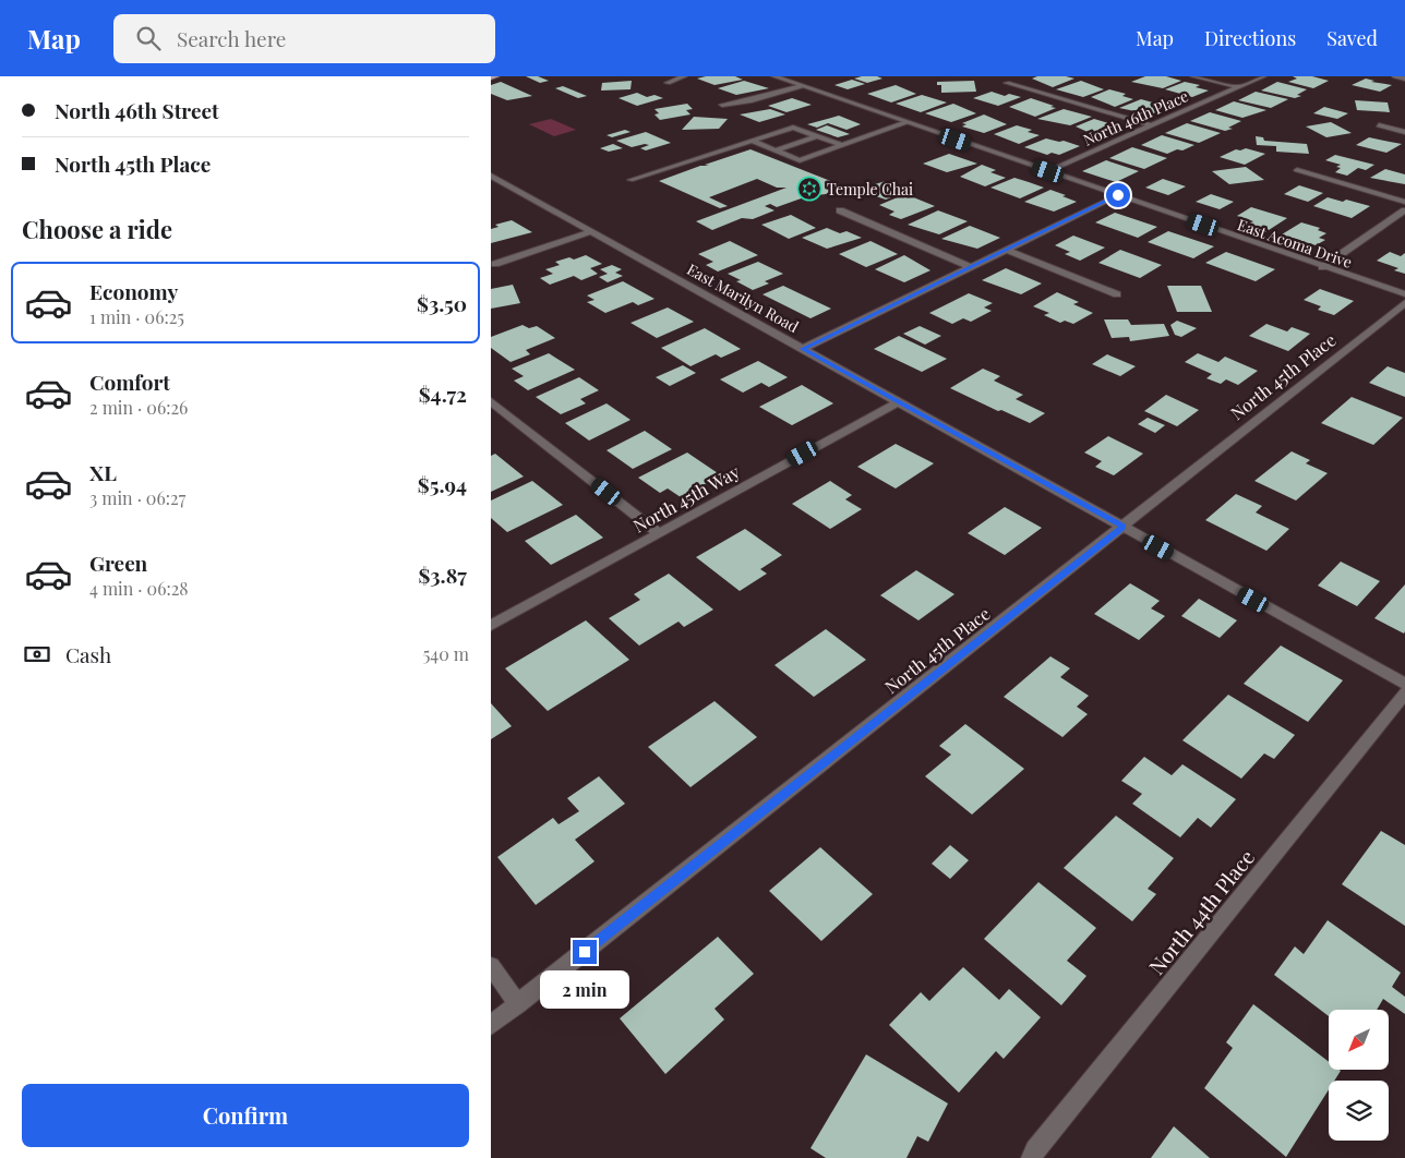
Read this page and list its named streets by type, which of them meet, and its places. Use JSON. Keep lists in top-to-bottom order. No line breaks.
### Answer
{"streets":{"street":["North 46th Place","East Acoma Drive","East Marilyn Road","North 45th Place","North 45th Way","North 44th Place"]},"crossings":[["North 46th Place","East Acoma Drive"],["East Marilyn Road","North 45th Place"],["East Marilyn Road","North 45th Way"]],"places":{"synagogue":["Temple Chai"]},"north":"bottom left","page":{"header":"Map","search":"Search here","nav":["Map","Directions","Saved"],"banner":["North 46th Street","North 45th Place"],"heading":"Choose a ride","list":[{"name":"Economy","note":"1 min · 06:25","value":"$3.50"},{"name":"Comfort","note":"2 min · 06:26","value":"$4.72"},{"name":"XL","note":"3 min · 06:27","value":"$5.94"},{"name":"Green","note":"4 min · 06:28","value":"$3.87"}],"pay":["Cash","540 m"],"bubble":"2 min","buttons":"Confirm"}}
